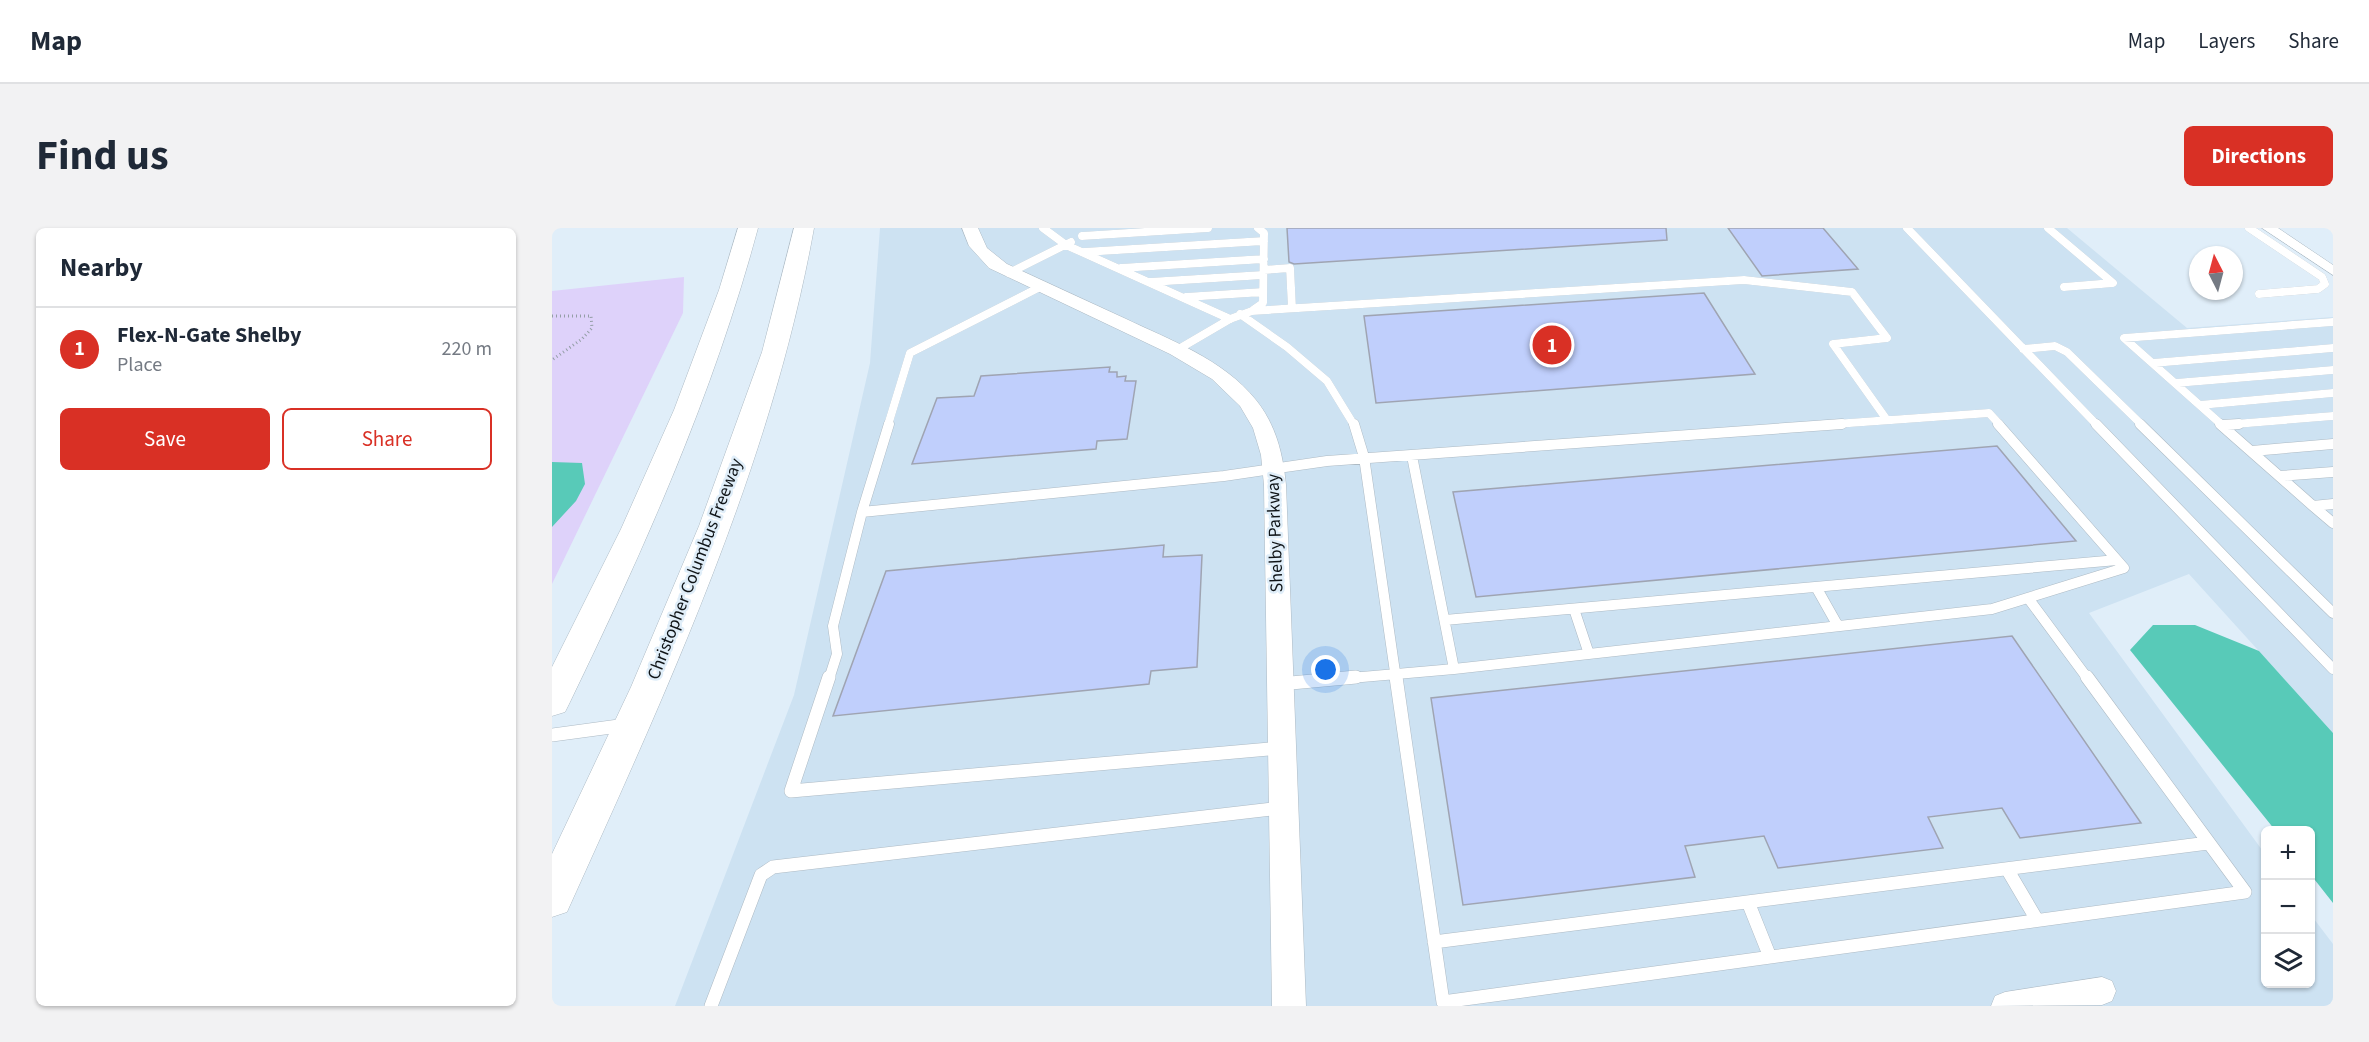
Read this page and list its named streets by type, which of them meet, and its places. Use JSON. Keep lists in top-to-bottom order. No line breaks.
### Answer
{"streets":{"highway":["Christopher Columbus Freeway"],"street":["Shelby Parkway"]},"north":"top","page":{"header":"Map","nav":["Map","Layers","Share"],"title":"Find us","buttons":["Directions",["Save","Share"]],"heading":"Nearby","list":[{"mark":"1","name":"Flex-N-Gate Shelby","note":"Place","value":"220 m"}],"pins":"1","map_buttons":["+","−"]}}
